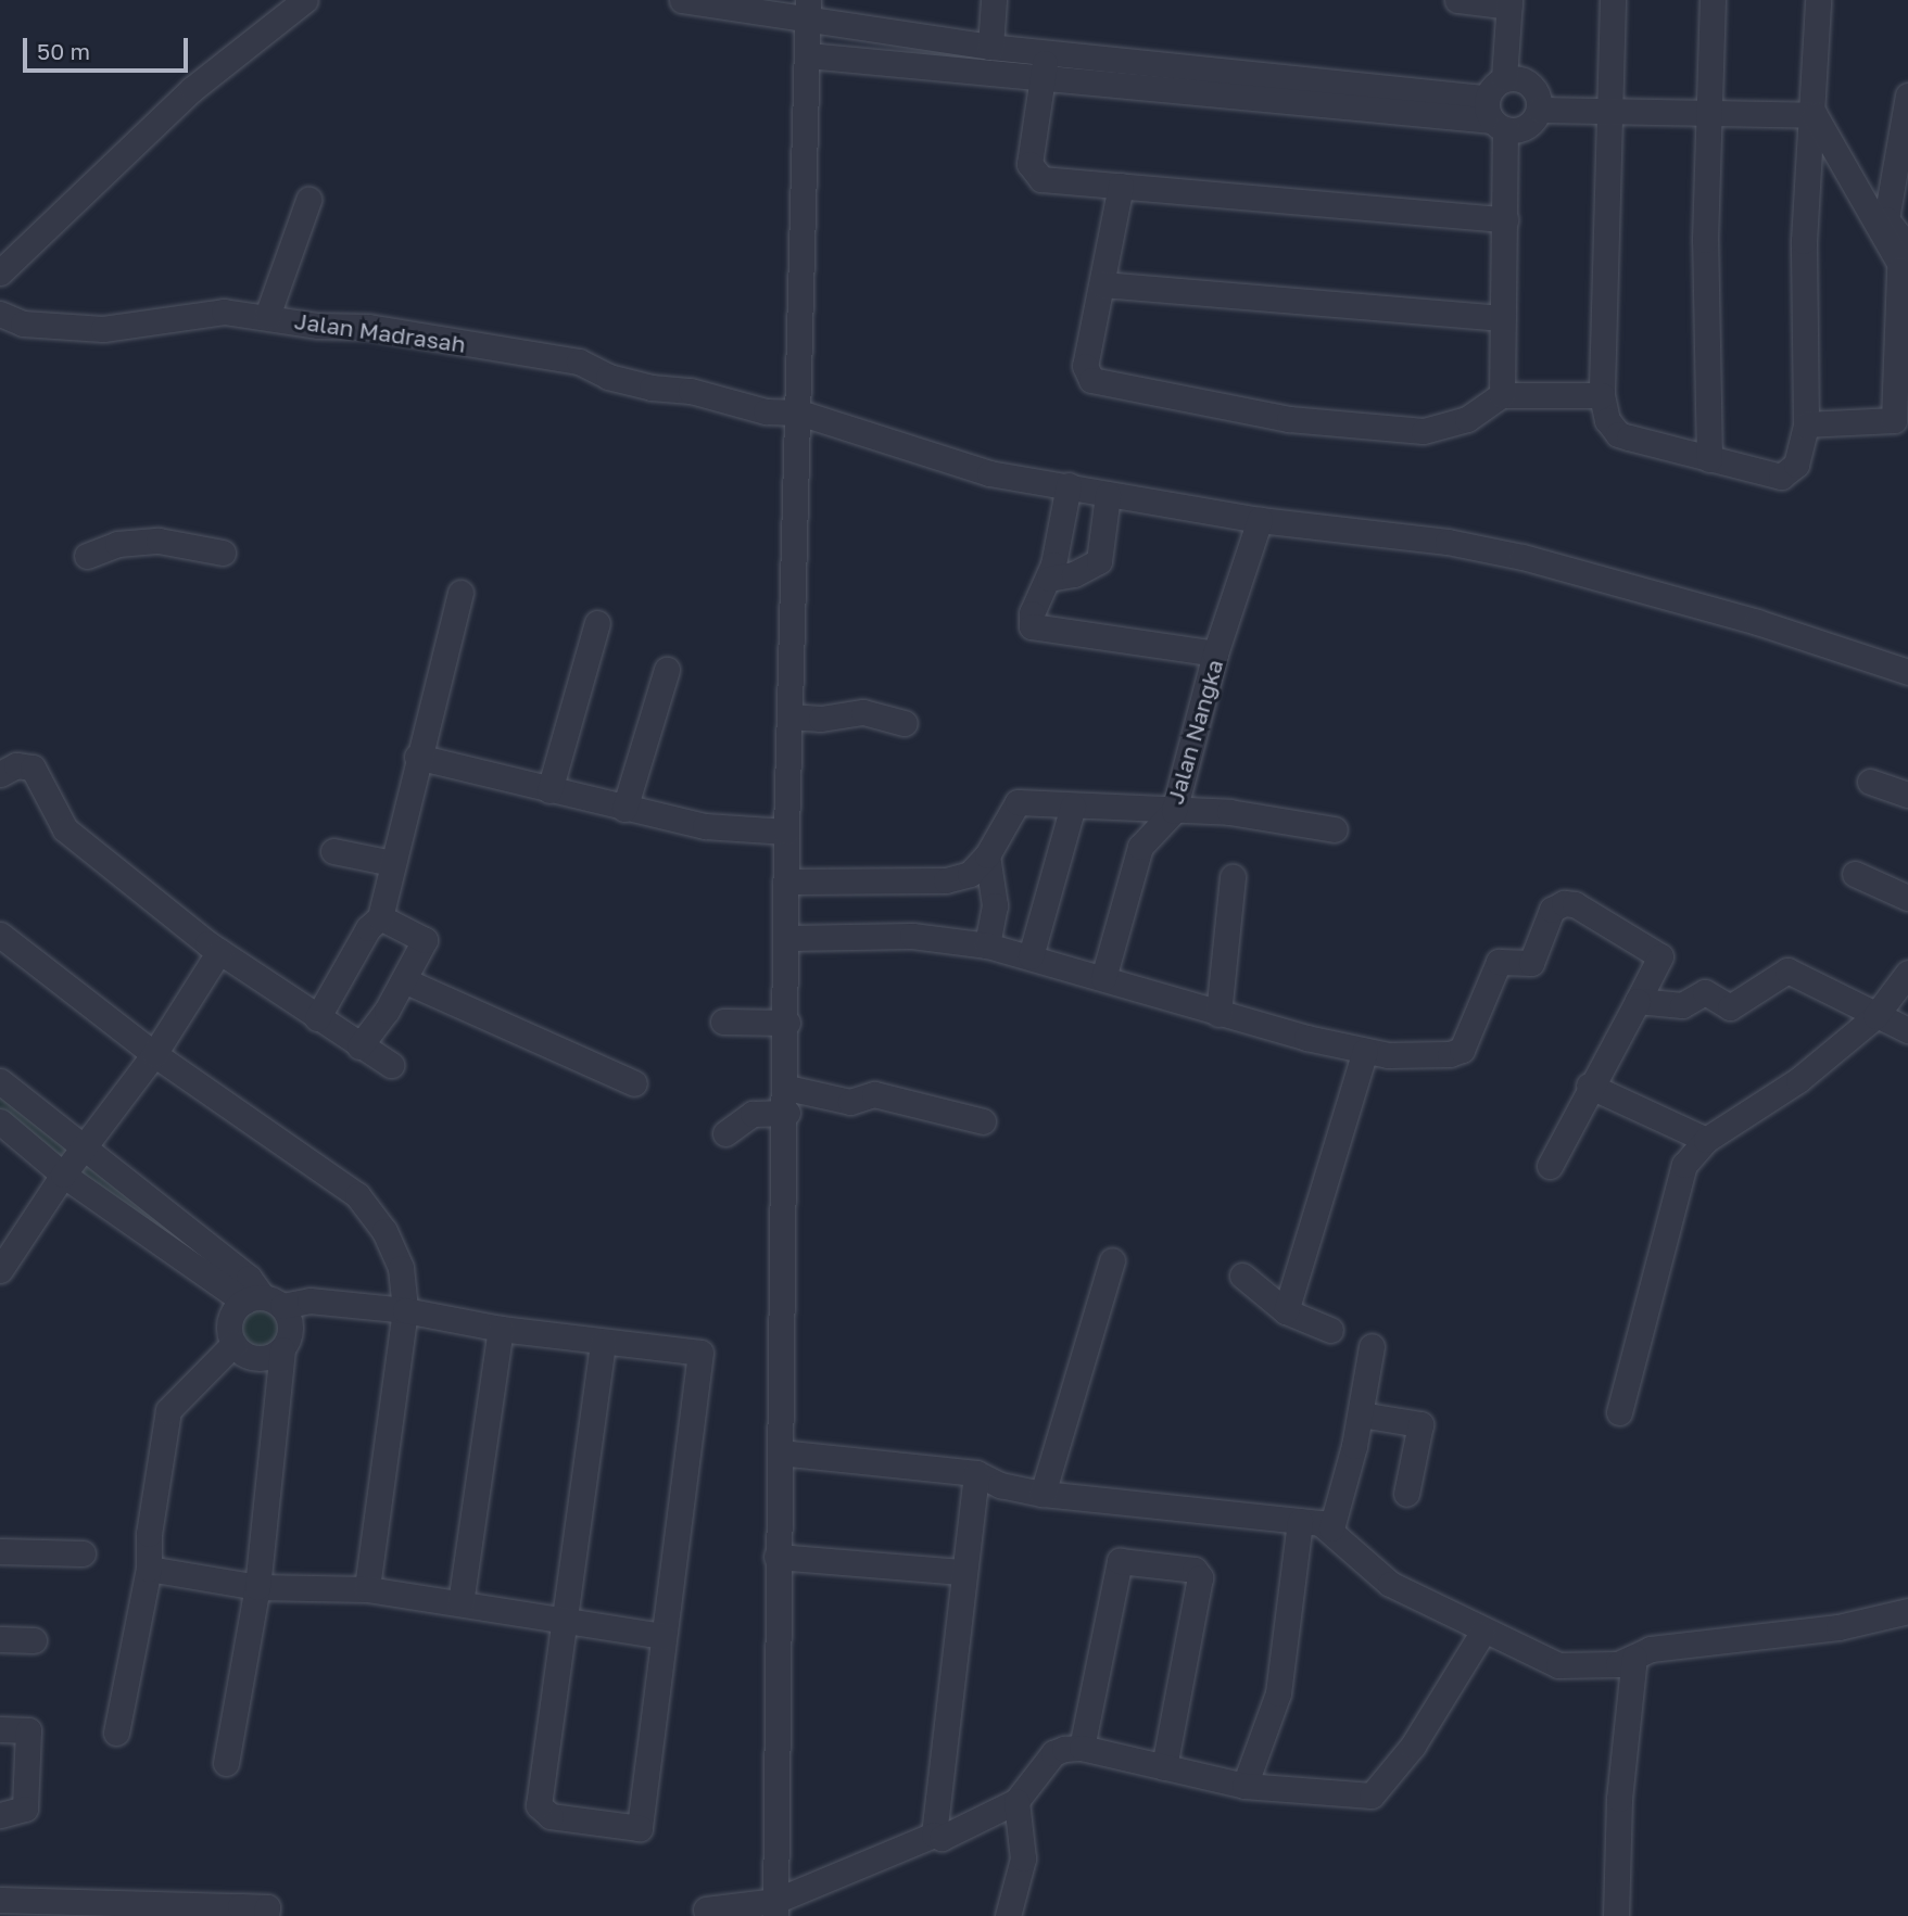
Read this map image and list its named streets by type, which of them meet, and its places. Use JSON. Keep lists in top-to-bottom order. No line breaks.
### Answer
{"streets":{"street":["Jalan Madrasah","Jalan Nangka"]},"crossings":[["Jalan Madrasah","Jalan Nangka"]],"scale_bar":"50 m"}
